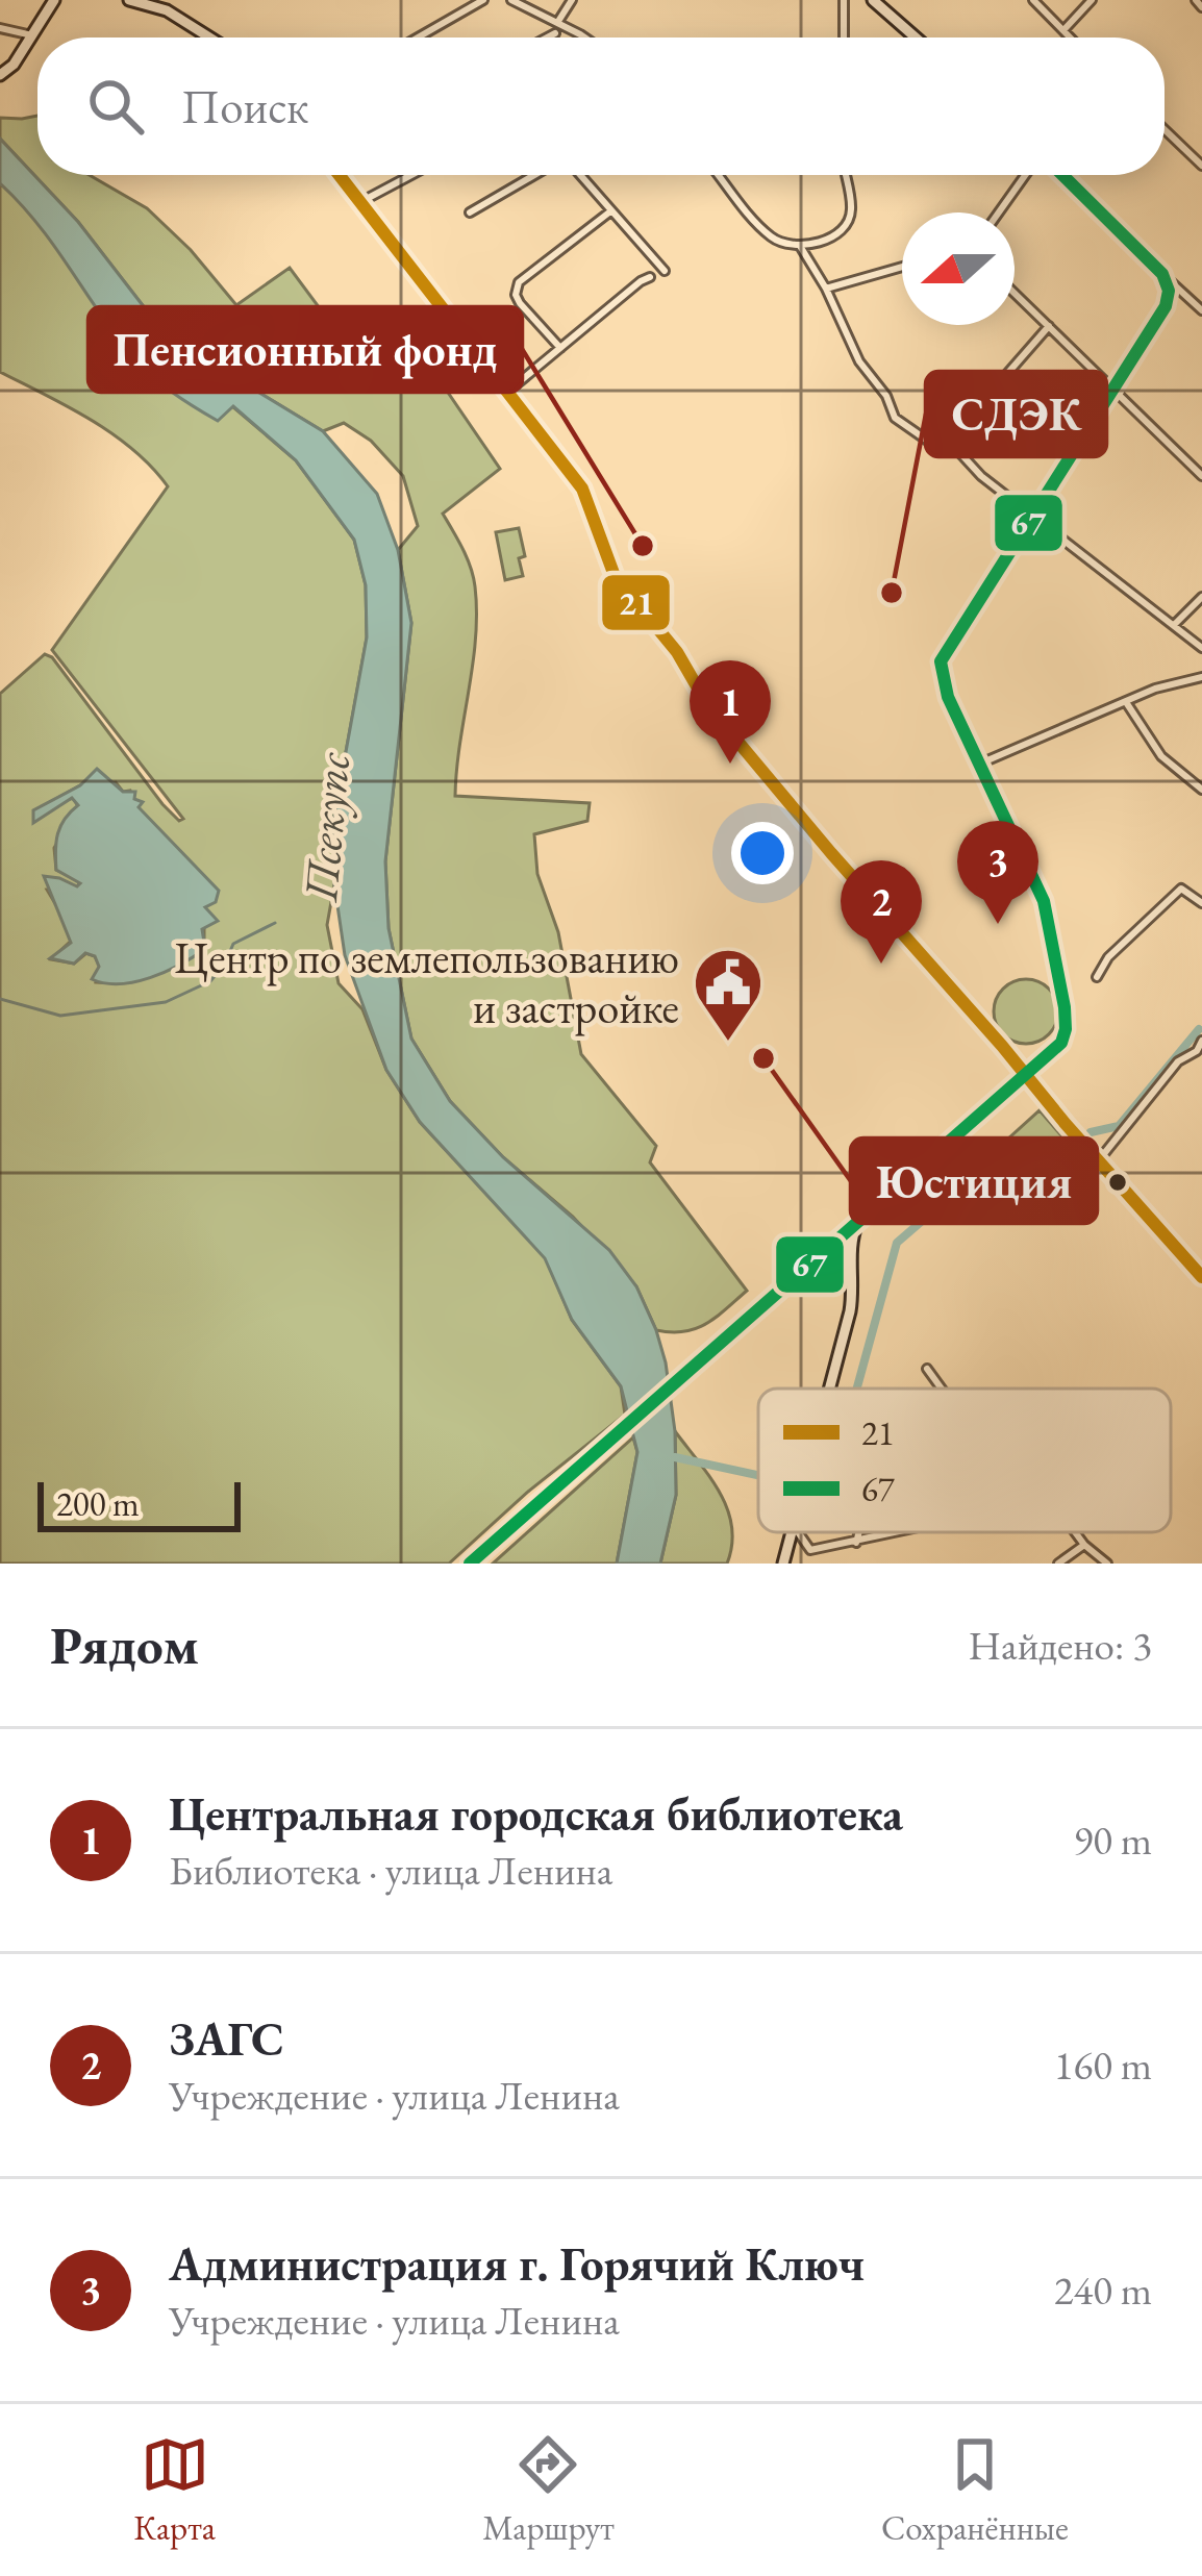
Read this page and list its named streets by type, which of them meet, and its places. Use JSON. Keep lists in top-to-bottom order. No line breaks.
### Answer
{"water":["Псекупс"],"places":{"other":["Пенсионный фонд","СДЭК","Юстиция"],"public building":["Центр по землепользованию и застройке"]},"lines":["transit line 21","transit line 67"],"legend":["21","67"],"scale_bar":"200 m","north":"left","page":{"search":"Поиск","pins":["1","3","2"],"scale":"200 m","heading":["Рядом","Найдено: 3"],"list":[{"mark":"1","name":"Центральная городская библиотека","note":"Библиотека · улица Ленина","value":"90 m"},{"mark":"2","name":"ЗАГС","note":"Учреждение · улица Ленина","value":"160 m"},{"mark":"3","name":"Администрация г. Горячий Ключ","note":"Учреждение · улица Ленина","value":"240 m"}],"nav":["Карта","Маршрут","Сохранённые"]}}
